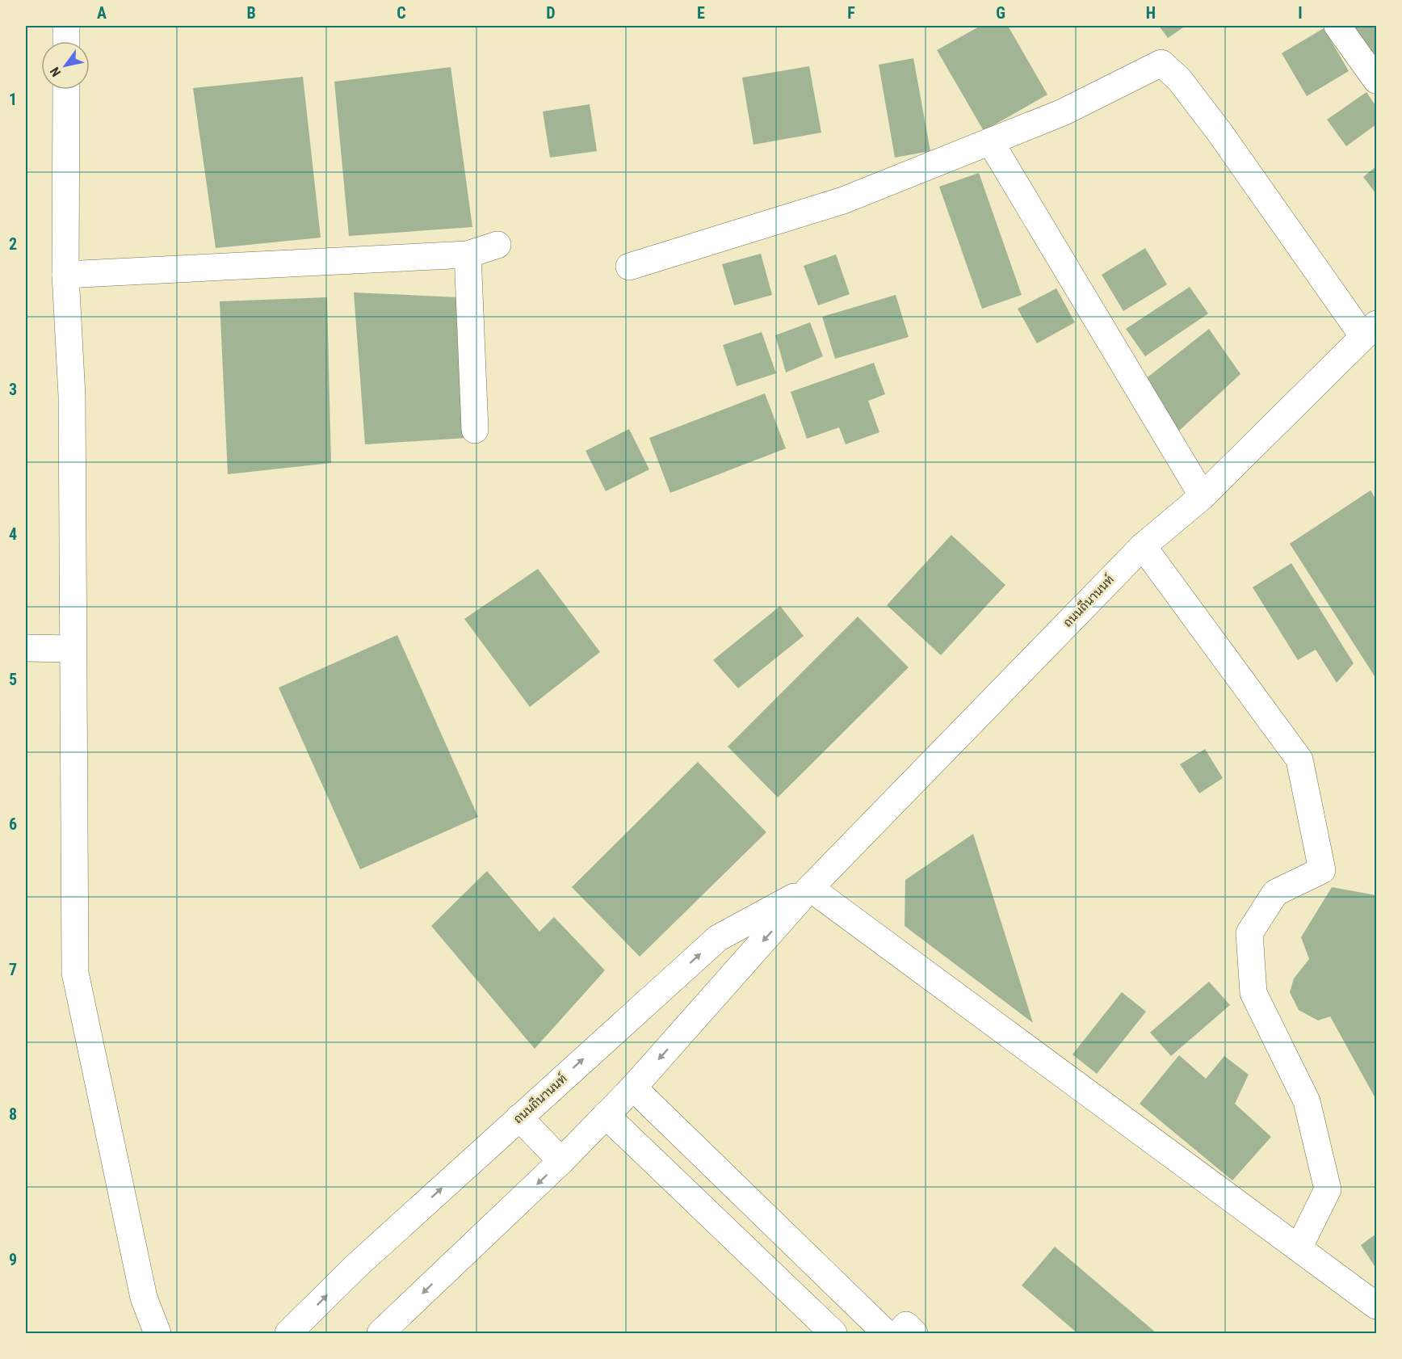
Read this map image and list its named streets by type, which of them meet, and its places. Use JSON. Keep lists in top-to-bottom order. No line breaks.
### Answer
{"streets":{"street":["ถนนถีนานนท์"]},"north":"bottom left","grid":{"columns":["A","B","C","D","E","F","G","H","I"],"rows":["1","2","3","4","5","6","7","8","9"]}}
